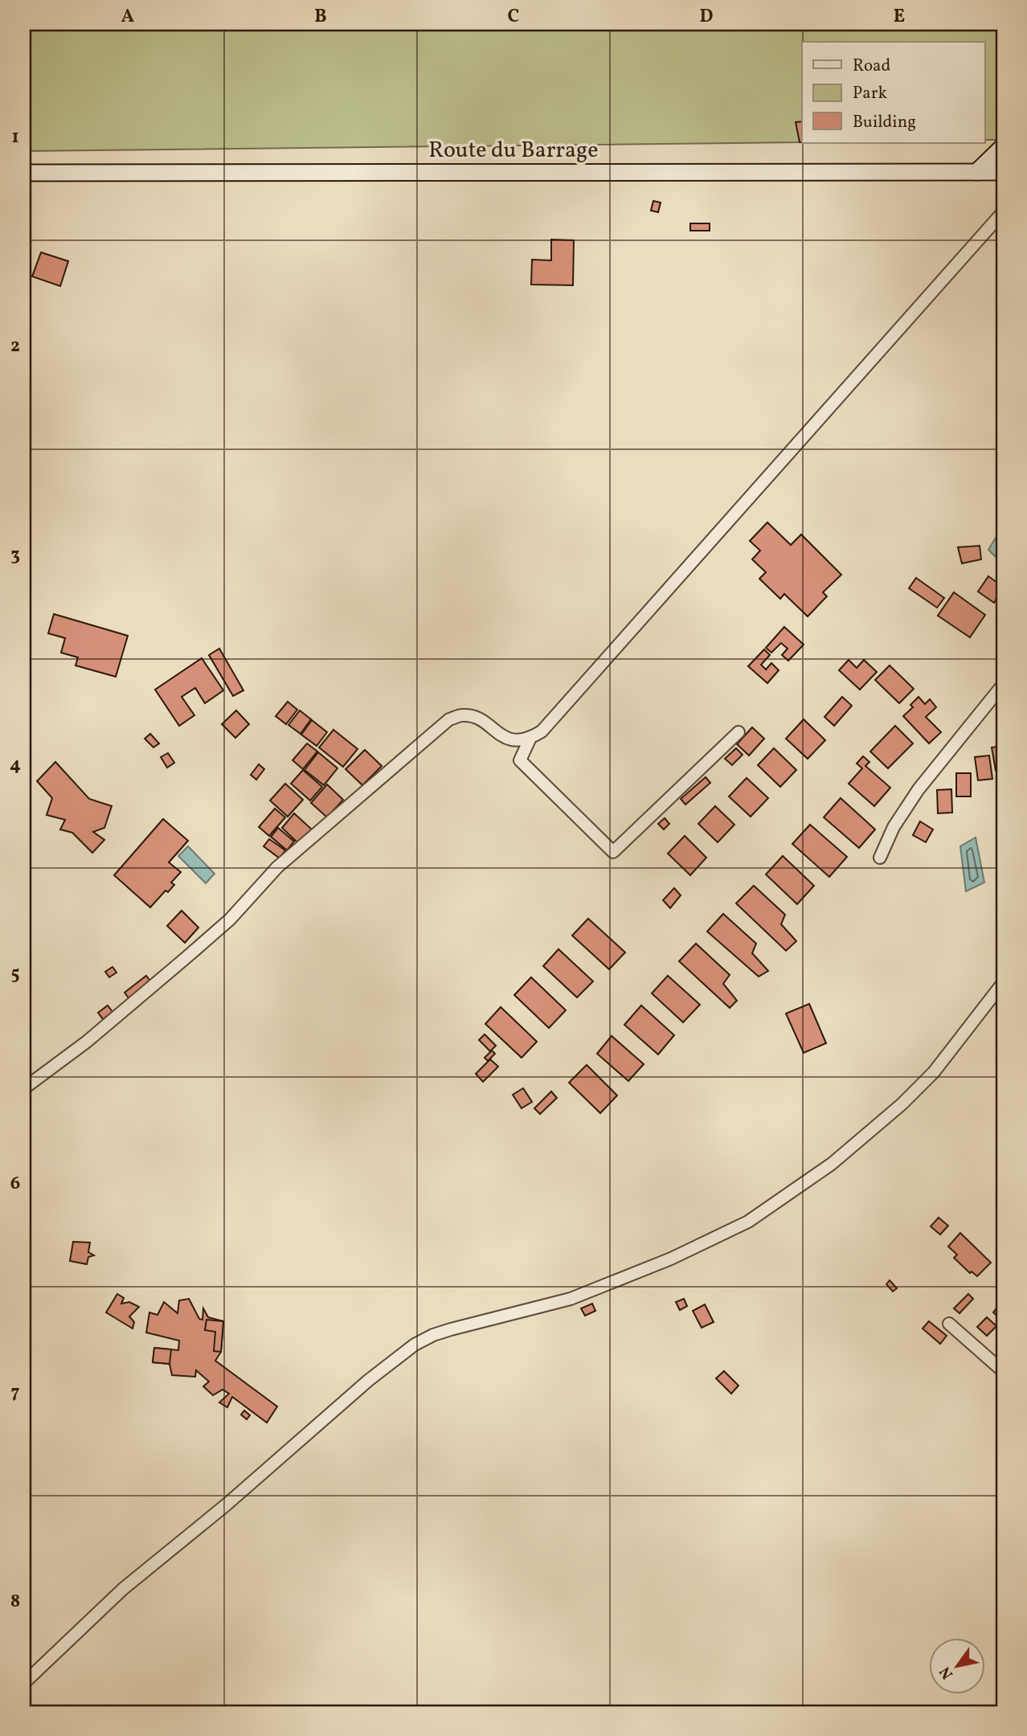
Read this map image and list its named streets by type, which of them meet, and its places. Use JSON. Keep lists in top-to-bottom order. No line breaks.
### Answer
{"streets":{"main road":["Route du Barrage"]},"legend":["Road","Park","Building"],"north":"bottom left","grid":{"columns":["A","B","C","D","E"],"rows":["1","2","3","4","5","6","7","8"]}}
